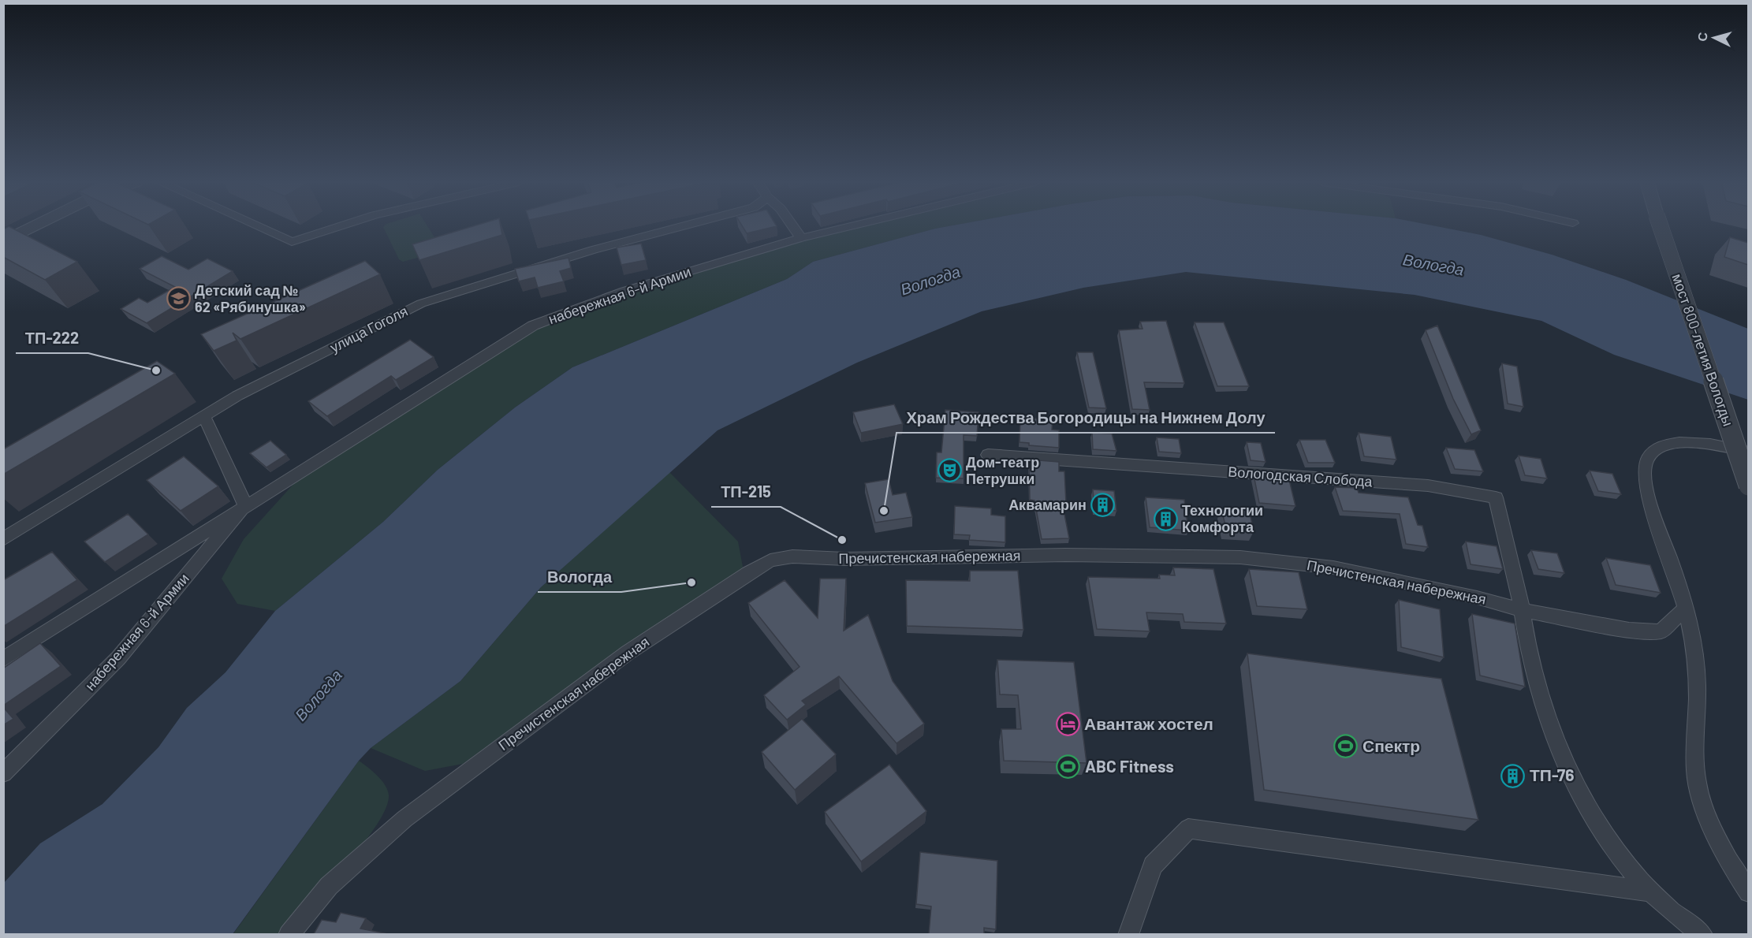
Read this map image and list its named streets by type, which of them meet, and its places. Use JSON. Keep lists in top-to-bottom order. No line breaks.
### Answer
{"streets":{"street":["набережная 6-й Армии","улица Гоголя","мост 800-летия Вологды","Вологодская Слобода","Пречистенская набережная"]},"crossings":[["Вологодская Слобода","Пречистенская набережная"]],"water":["Вологда"],"places":{"school or university":["Детский сад № 62 «Рябинушка»"],"other":["ТП-222","Храм Рождества Богородицы на Нижнем Долу","ТП-215","Вологда"],"theatre":["Дом-театр Петрушки"],"building":["Аквамарин","Технологии Комфорта","ТП-76"],"hotel":["Авантаж хостел"],"sports":["Спектр","ABC Fitness"]},"north":"left"}
